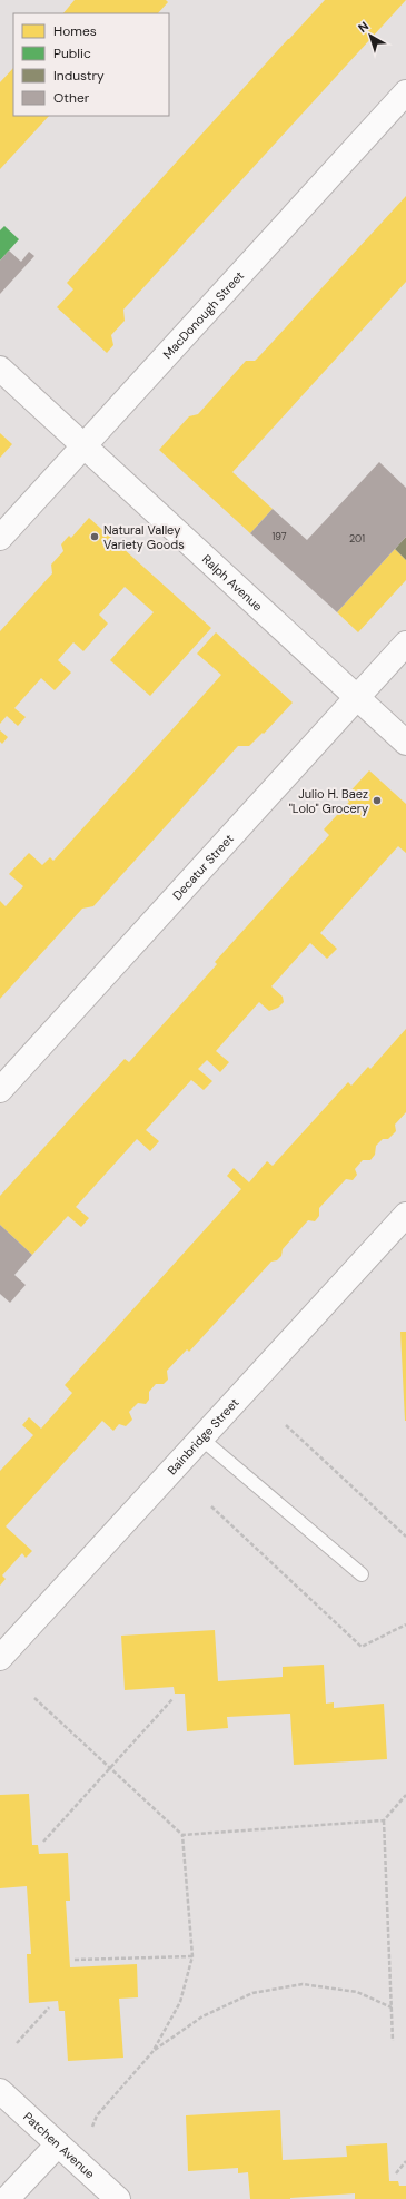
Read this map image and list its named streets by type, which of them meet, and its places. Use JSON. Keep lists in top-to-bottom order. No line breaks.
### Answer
{"streets":{"street":["MacDonough Street","Ralph Avenue","Decatur Street","Bainbridge Street","Patchen Avenue"]},"crossings":[["MacDonough Street","Ralph Avenue"],["Ralph Avenue","Decatur Street"]],"places":["Natural Valley Variety Goods","Julio H. Baez \"Lolo\" Grocery"],"house_numbers":["197","201"],"legend":["Homes","Public","Industry","Other"],"north":"top left"}
